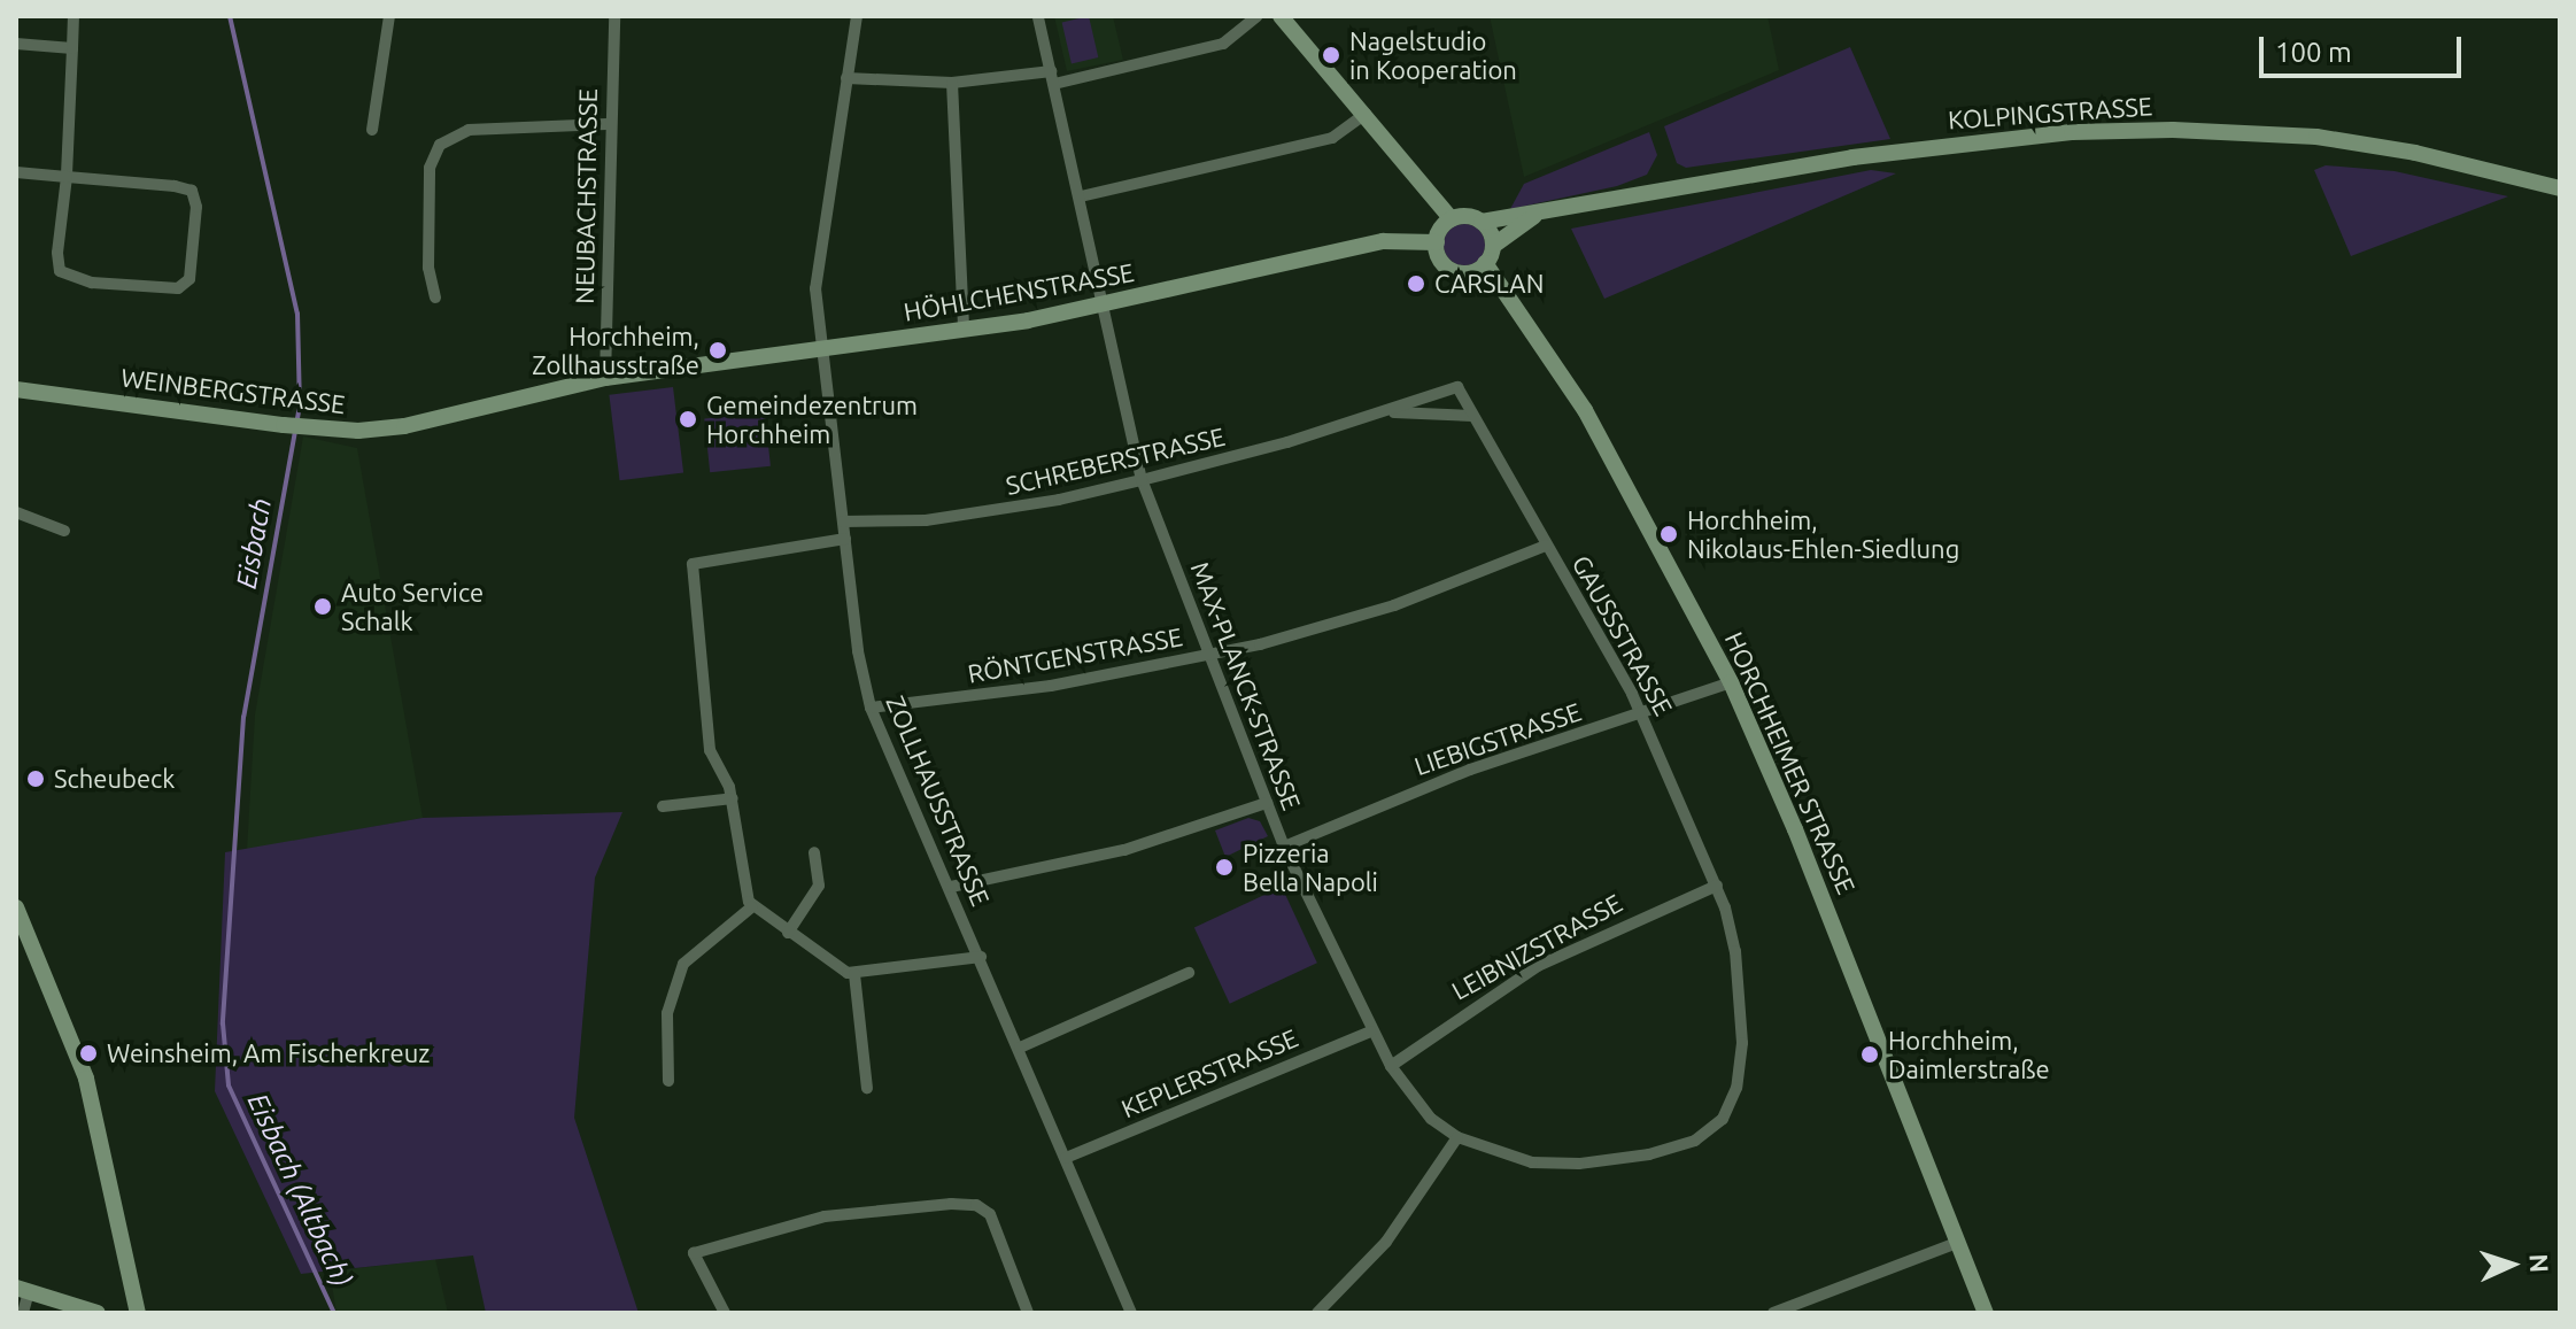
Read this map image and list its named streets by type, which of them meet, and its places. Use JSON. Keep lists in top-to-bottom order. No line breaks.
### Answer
{"streets":{"main road":["KOLPINGSTRASSE","HÖHLCHENSTRASSE","WEINBERGSTRASSE","HORCHHEIMER STRASSE"],"street":["NEUBACHSTRASSE","SCHREBERSTRASSE","GAUSSSTRASSE","RÖNTGENSTRASSE","MAX-PLANCK-STRASSE","LIEBIGSTRASSE","ZOLLHAUSSTRASSE","LEIBNIZSTRASSE","KEPLERSTRASSE"]},"crossings":[["KOLPINGSTRASSE","HÖHLCHENSTRASSE"],["KOLPINGSTRASSE","HORCHHEIMER STRASSE"],["NEUBACHSTRASSE","HÖHLCHENSTRASSE"],["NEUBACHSTRASSE","WEINBERGSTRASSE"],["HÖHLCHENSTRASSE","WEINBERGSTRASSE"],["HÖHLCHENSTRASSE","MAX-PLANCK-STRASSE"],["HÖHLCHENSTRASSE","HORCHHEIMER STRASSE"],["HÖHLCHENSTRASSE","ZOLLHAUSSTRASSE"],["SCHREBERSTRASSE","GAUSSSTRASSE"],["SCHREBERSTRASSE","MAX-PLANCK-STRASSE"],["SCHREBERSTRASSE","ZOLLHAUSSTRASSE"],["GAUSSSTRASSE","RÖNTGENSTRASSE"],["GAUSSSTRASSE","MAX-PLANCK-STRASSE"],["GAUSSSTRASSE","LIEBIGSTRASSE"],["GAUSSSTRASSE","LEIBNIZSTRASSE"],["RÖNTGENSTRASSE","MAX-PLANCK-STRASSE"],["RÖNTGENSTRASSE","ZOLLHAUSSTRASSE"],["MAX-PLANCK-STRASSE","LIEBIGSTRASSE"],["MAX-PLANCK-STRASSE","LEIBNIZSTRASSE"],["MAX-PLANCK-STRASSE","KEPLERSTRASSE"],["LIEBIGSTRASSE","HORCHHEIMER STRASSE"],["ZOLLHAUSSTRASSE","KEPLERSTRASSE"]],"water":["Eisbach","Eisbach (Altbach)"],"places":["Nagelstudio in Kooperation","CARSLAN","Horchheim, Zollhausstraße","Gemeindezentrum Horchheim","Horchheim, Nikolaus-Ehlen-Siedlung","Auto Service Schalk","Scheubeck","Pizzeria Bella Napoli","Weinsheim, Am Fischerkreuz","Horchheim, Daimlerstraße"],"scale_bar":"100 m","north":"right"}
